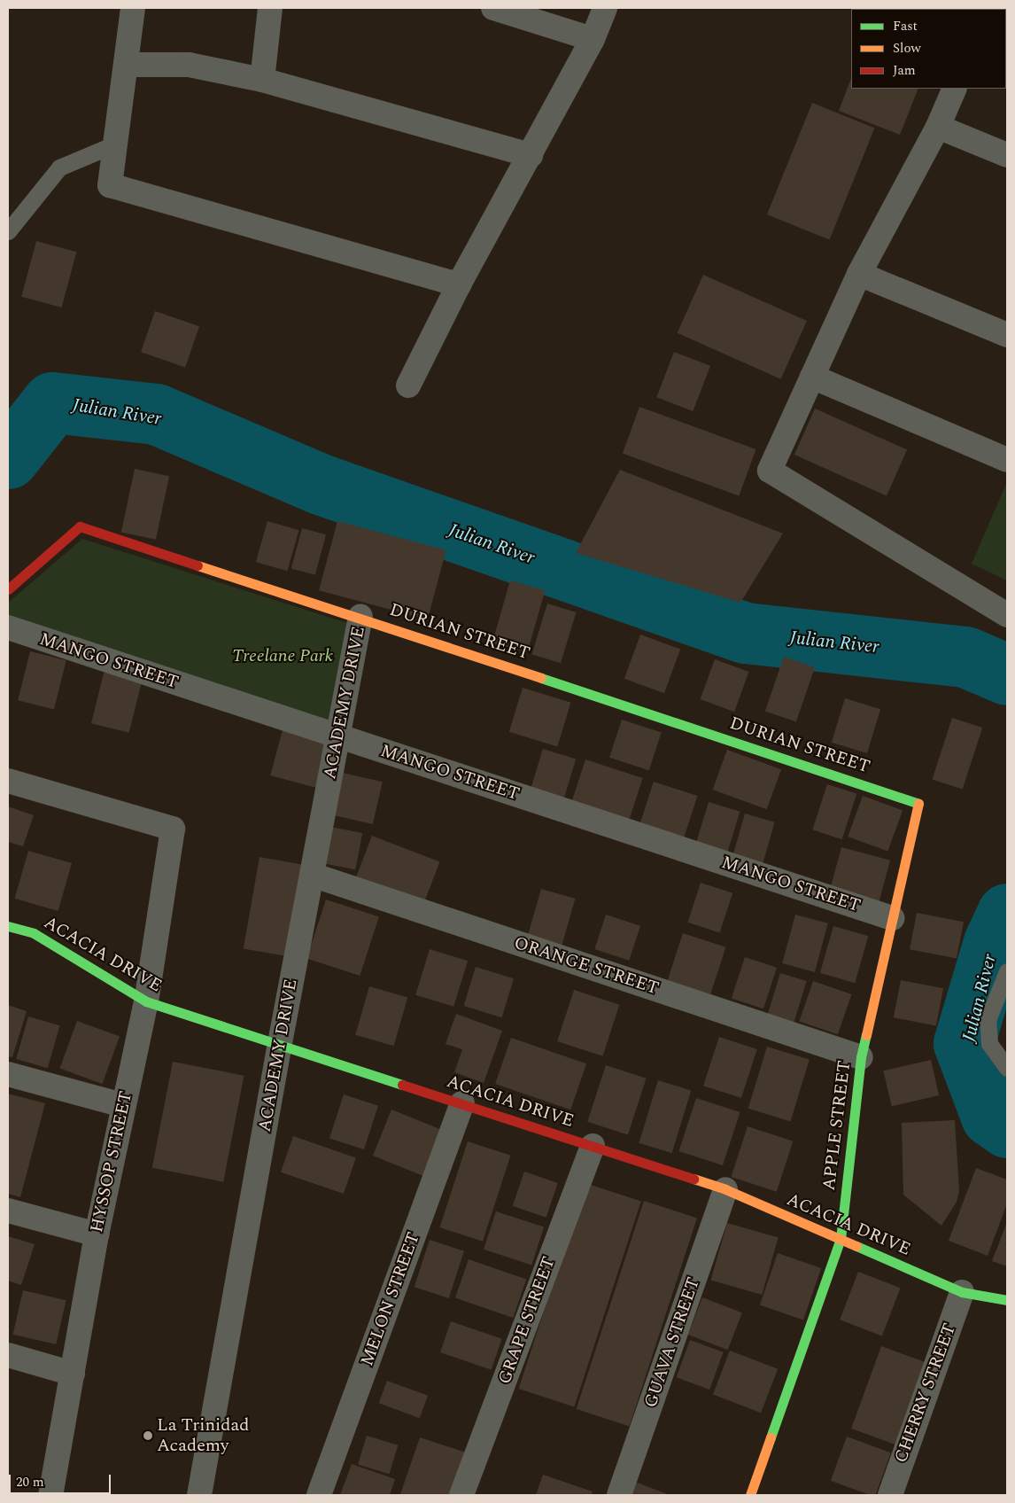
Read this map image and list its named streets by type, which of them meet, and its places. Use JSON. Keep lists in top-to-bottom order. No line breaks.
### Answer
{"streets":{"street":["DURIAN STREET","MANGO STREET","ACADEMY DRIVE","ACACIA DRIVE","ORANGE STREET","APPLE STREET","HYSSOP STREET","MELON STREET","GRAPE STREET","GUAVA STREET","CHERRY STREET"]},"crossings":[["DURIAN STREET","ACADEMY DRIVE"],["DURIAN STREET","APPLE STREET"],["MANGO STREET","ACADEMY DRIVE"],["MANGO STREET","APPLE STREET"],["ACADEMY DRIVE","ACACIA DRIVE"],["ACADEMY DRIVE","ORANGE STREET"],["ACACIA DRIVE","APPLE STREET"],["ACACIA DRIVE","HYSSOP STREET"],["ACACIA DRIVE","MELON STREET"],["ACACIA DRIVE","GRAPE STREET"],["ACACIA DRIVE","GUAVA STREET"],["ACACIA DRIVE","CHERRY STREET"],["ORANGE STREET","APPLE STREET"]],"water":["Julian River"],"parks":["Treelane Park"],"places":["La Trinidad Academy"],"legend":["Fast","Slow","Jam"],"scale_bar":"20 m"}
